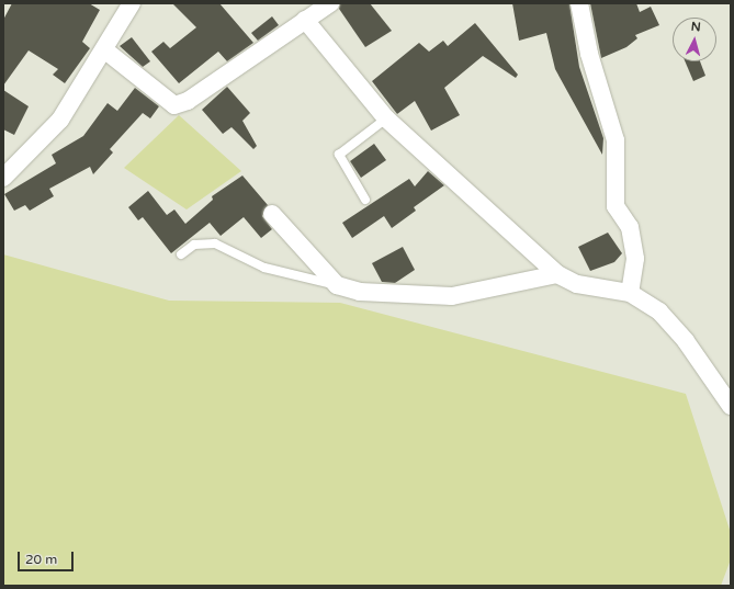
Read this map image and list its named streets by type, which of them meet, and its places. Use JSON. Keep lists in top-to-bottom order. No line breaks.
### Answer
{"scale_bar":"20 m","north":"top"}
